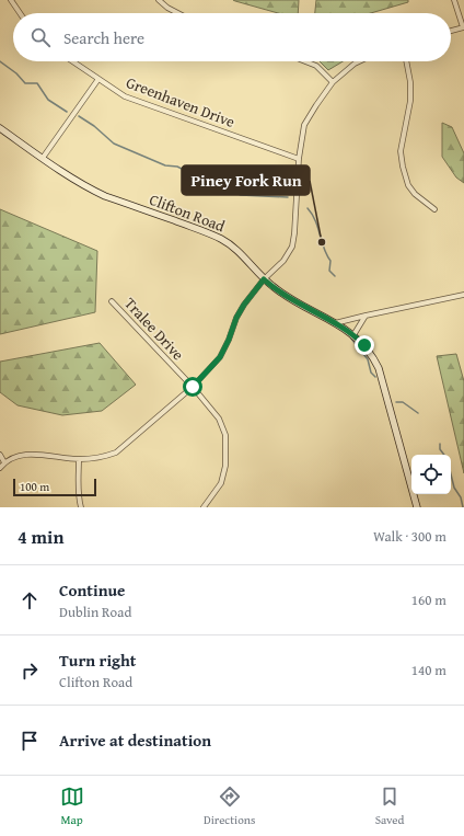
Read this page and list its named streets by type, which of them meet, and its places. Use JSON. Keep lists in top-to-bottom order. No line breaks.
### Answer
{"streets":{"main road":["Clifton Road"],"street":["Greenhaven Drive","Tralee Drive"]},"places":["Piney Fork Run"],"scale_bar":"100 m","page":{"search":"Search here","scale":"100 m","heading":["4 min","Walk · 300 m"],"list":[["Continue","Dublin Road","160 m"],["Turn right","Clifton Road","140 m"],"Arrive at destination"],"nav":["Map","Directions","Saved"]}}
